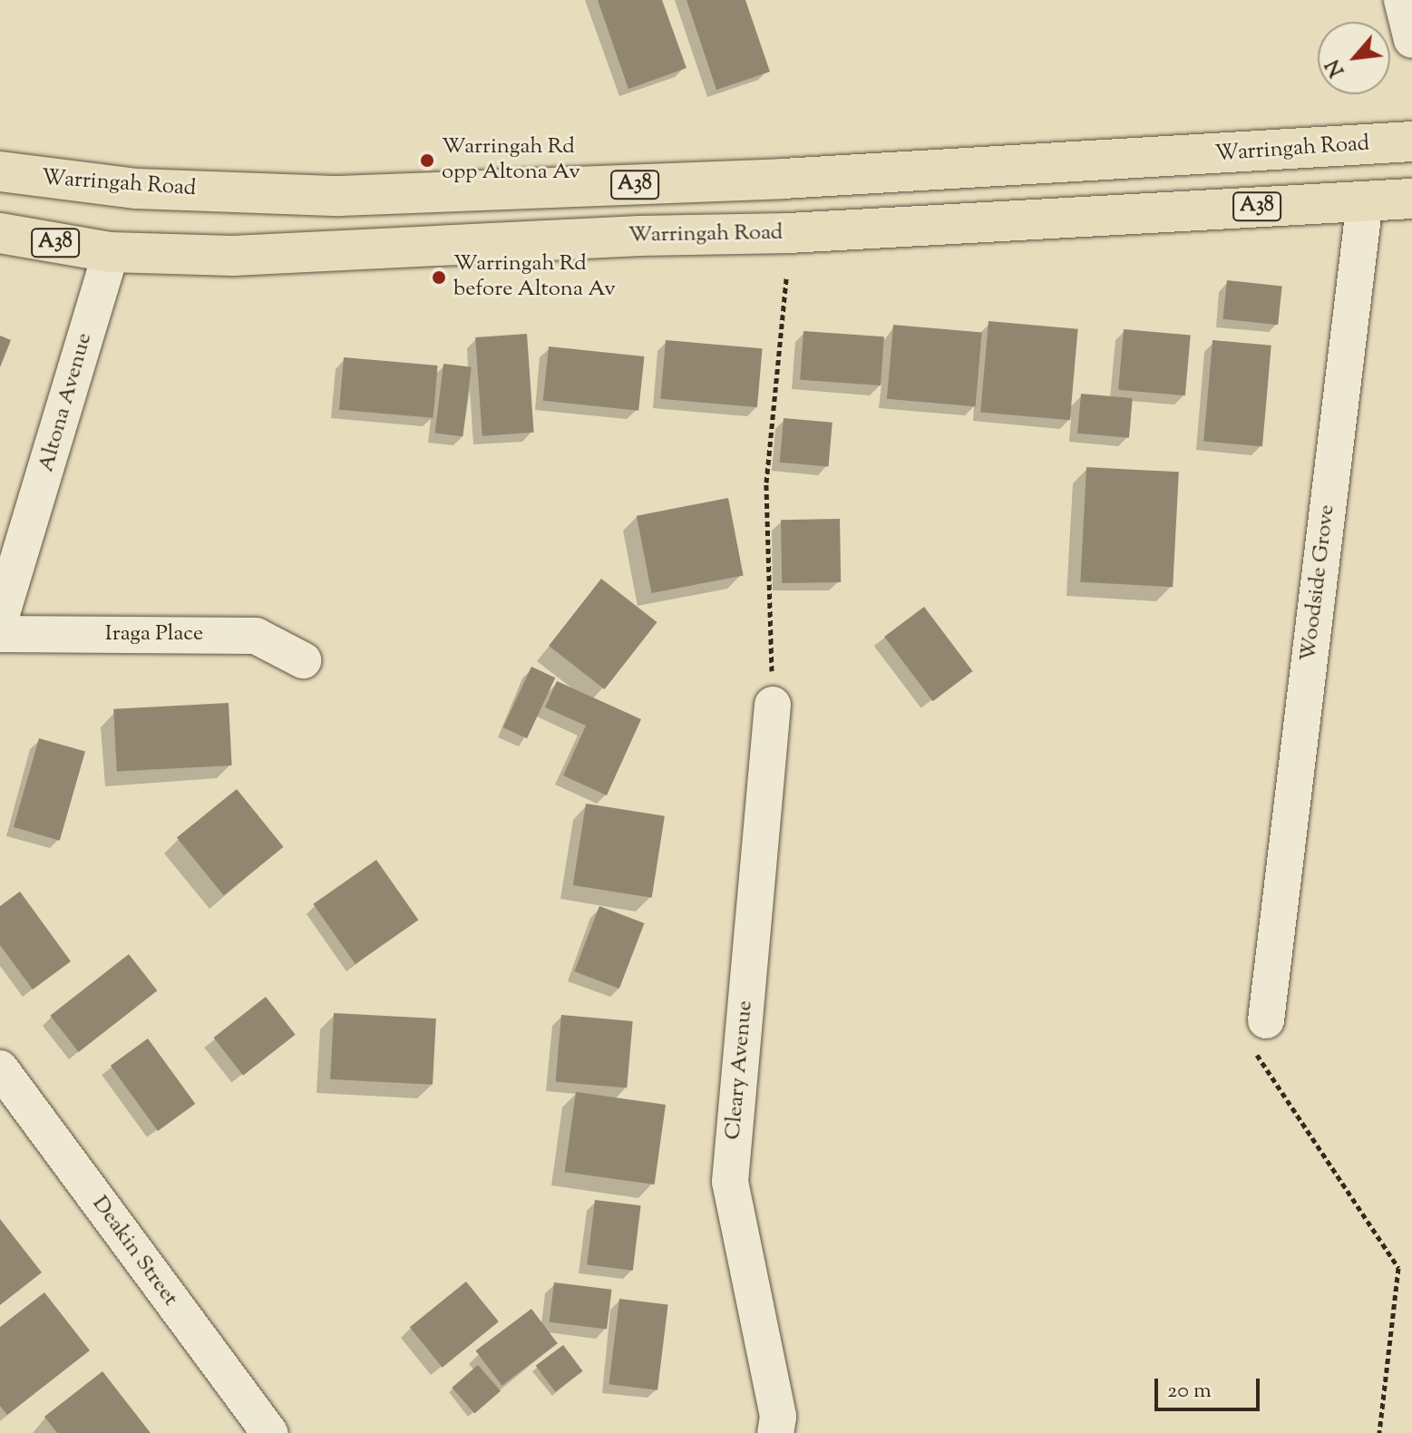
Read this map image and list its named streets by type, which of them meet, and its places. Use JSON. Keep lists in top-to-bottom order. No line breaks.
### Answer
{"streets":{"highway":["Warringah Road","A38","Altona Avenue","Woodside Grove"],"street":["Iraga Place","Cleary Avenue","Deakin Street"]},"crossings":[["Warringah Road","Altona Avenue"],["Warringah Road","Woodside Grove"]],"places":["Warringah Rd opp Altona Av","Warringah Rd before Altona Av"],"scale_bar":"20 m","north":"bottom left"}
